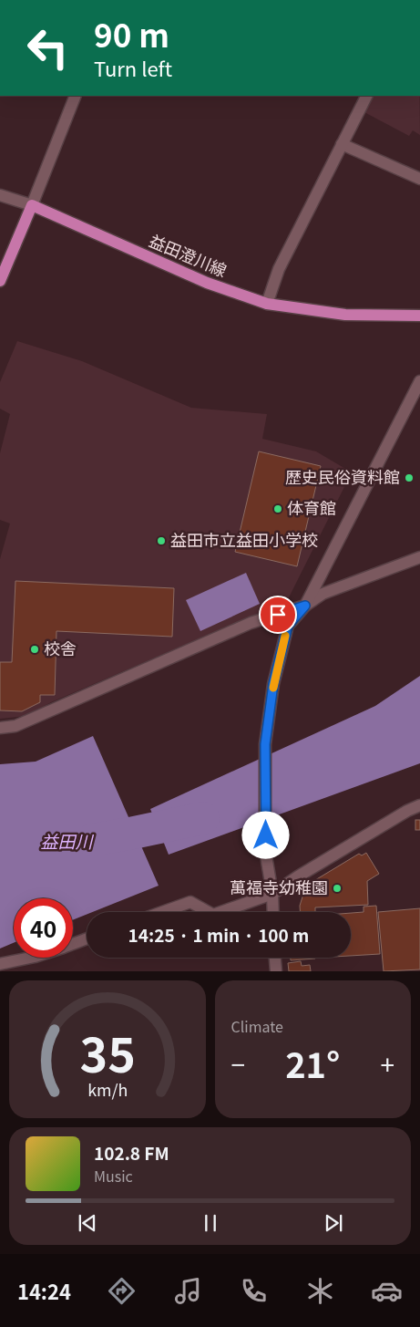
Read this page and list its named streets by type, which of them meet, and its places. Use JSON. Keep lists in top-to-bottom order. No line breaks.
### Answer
{"streets":{"main road":["益田澄川線"]},"water":["益田川"],"places":["歴史民俗資料館","体育館","益田市立益田小学校","校舎","萬福寺幼稚園"],"page":{"turn":["90 m","Turn left"],"limit":"40","trip":"14:25 · 1 min · 100 m","tile":"Climate","heat":["−","21°","+"],"song":["102.8 FM","Music"],"tabs":"14:24","gauge":["35","km/h"]}}
